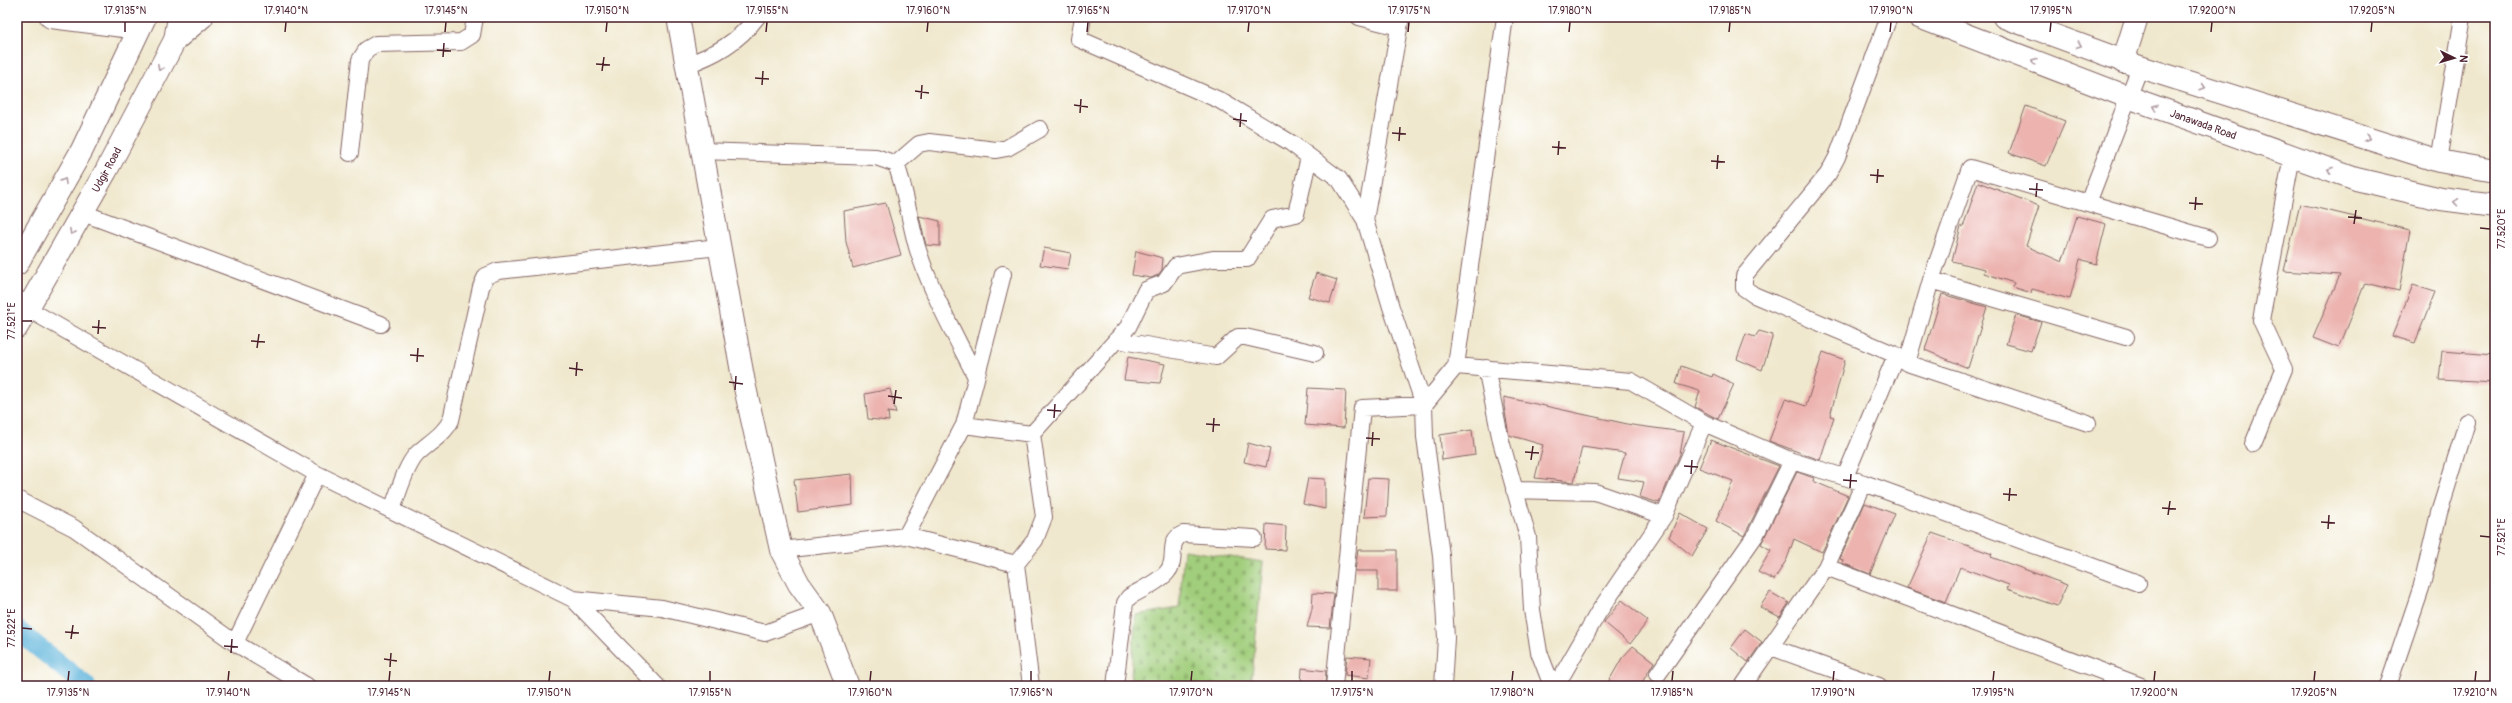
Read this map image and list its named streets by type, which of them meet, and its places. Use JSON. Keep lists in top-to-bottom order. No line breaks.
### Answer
{"streets":{"main road":["Janawada Road","Udgir Road"]},"north":"right","coordinates":["17.9135°N","17.9140°N","17.9145°N","17.9150°N","17.9155°N","17.9160°N","17.9165°N","17.9170°N","17.9175°N","17.9180°N","17.9185°N","17.9190°N","17.9195°N","17.9200°N","17.9205°N","77.520°E","77.521°E","77.522°E","17.9210°N"]}
